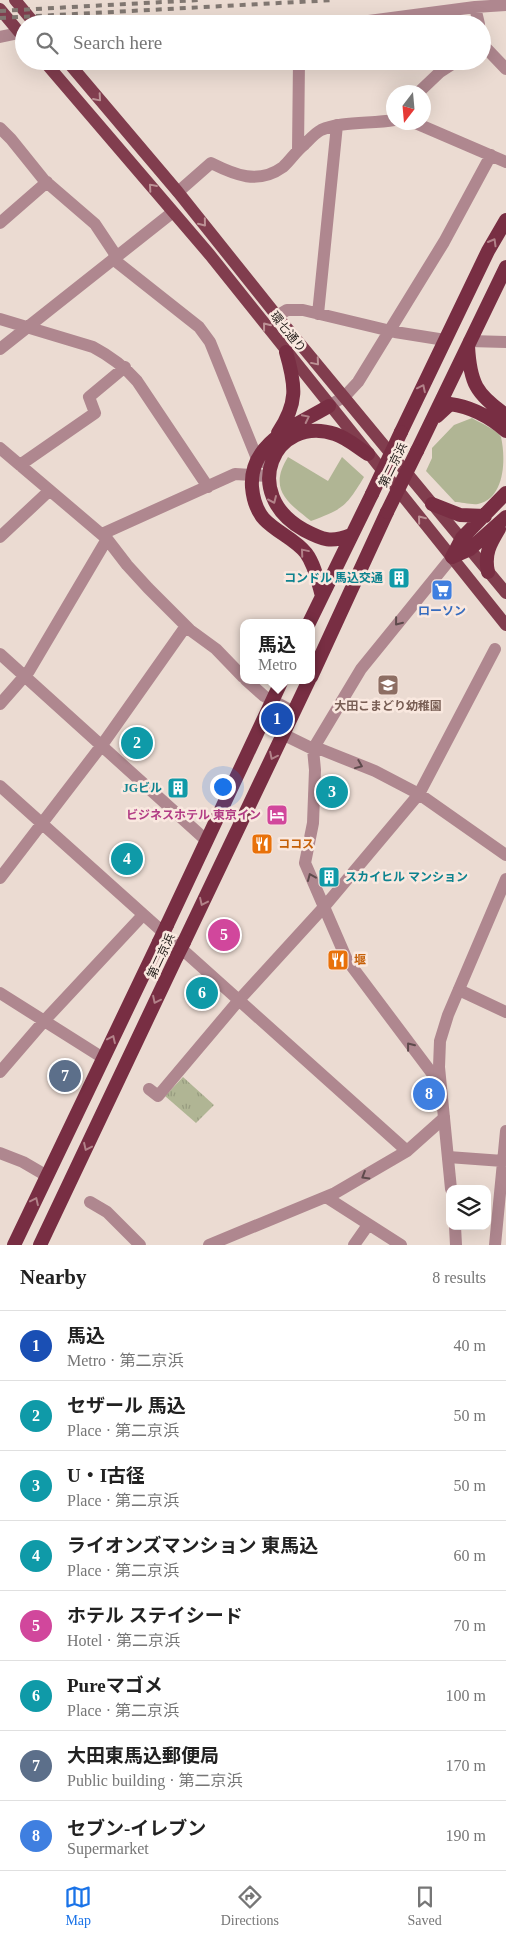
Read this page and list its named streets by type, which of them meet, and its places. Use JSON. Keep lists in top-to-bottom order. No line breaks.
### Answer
{"streets":{"highway":["第二京浜"],"main road":["環七通り"]},"places":{"building":["コンドル 馬込交通","JGビル","スカイヒル マンション"],"supermarket":["ローソン"],"school or university":["大田こまどり幼稚園"],"hotel":["ビジネスホテル 東京イン"],"restaurant":["ココス","堰"]},"north":"bottom","page":{"search":"Search here","popup":["馬込","Metro"],"pins":["1","2","3","4","5","6","7","8"],"heading":["Nearby","8 results"],"list":[{"mark":"1","name":"馬込","note":"Metro · 第二京浜","value":"40 m"},{"mark":"2","name":"セザール 馬込","note":"Place · 第二京浜","value":"50 m"},{"mark":"3","name":"U・I古径","note":"Place · 第二京浜","value":"50 m"},{"mark":"4","name":"ライオンズマンション 東馬込","note":"Place · 第二京浜","value":"60 m"},{"mark":"5","name":"ホテル ステイシード","note":"Hotel · 第二京浜","value":"70 m"},{"mark":"6","name":"Pureマゴメ","note":"Place · 第二京浜","value":"100 m"},{"mark":"7","name":"大田東馬込郵便局","note":"Public building · 第二京浜","value":"170 m"},{"mark":"8","name":"セブン-イレブン","note":"Supermarket","value":"190 m"}],"nav":["Map","Directions","Saved"]}}
